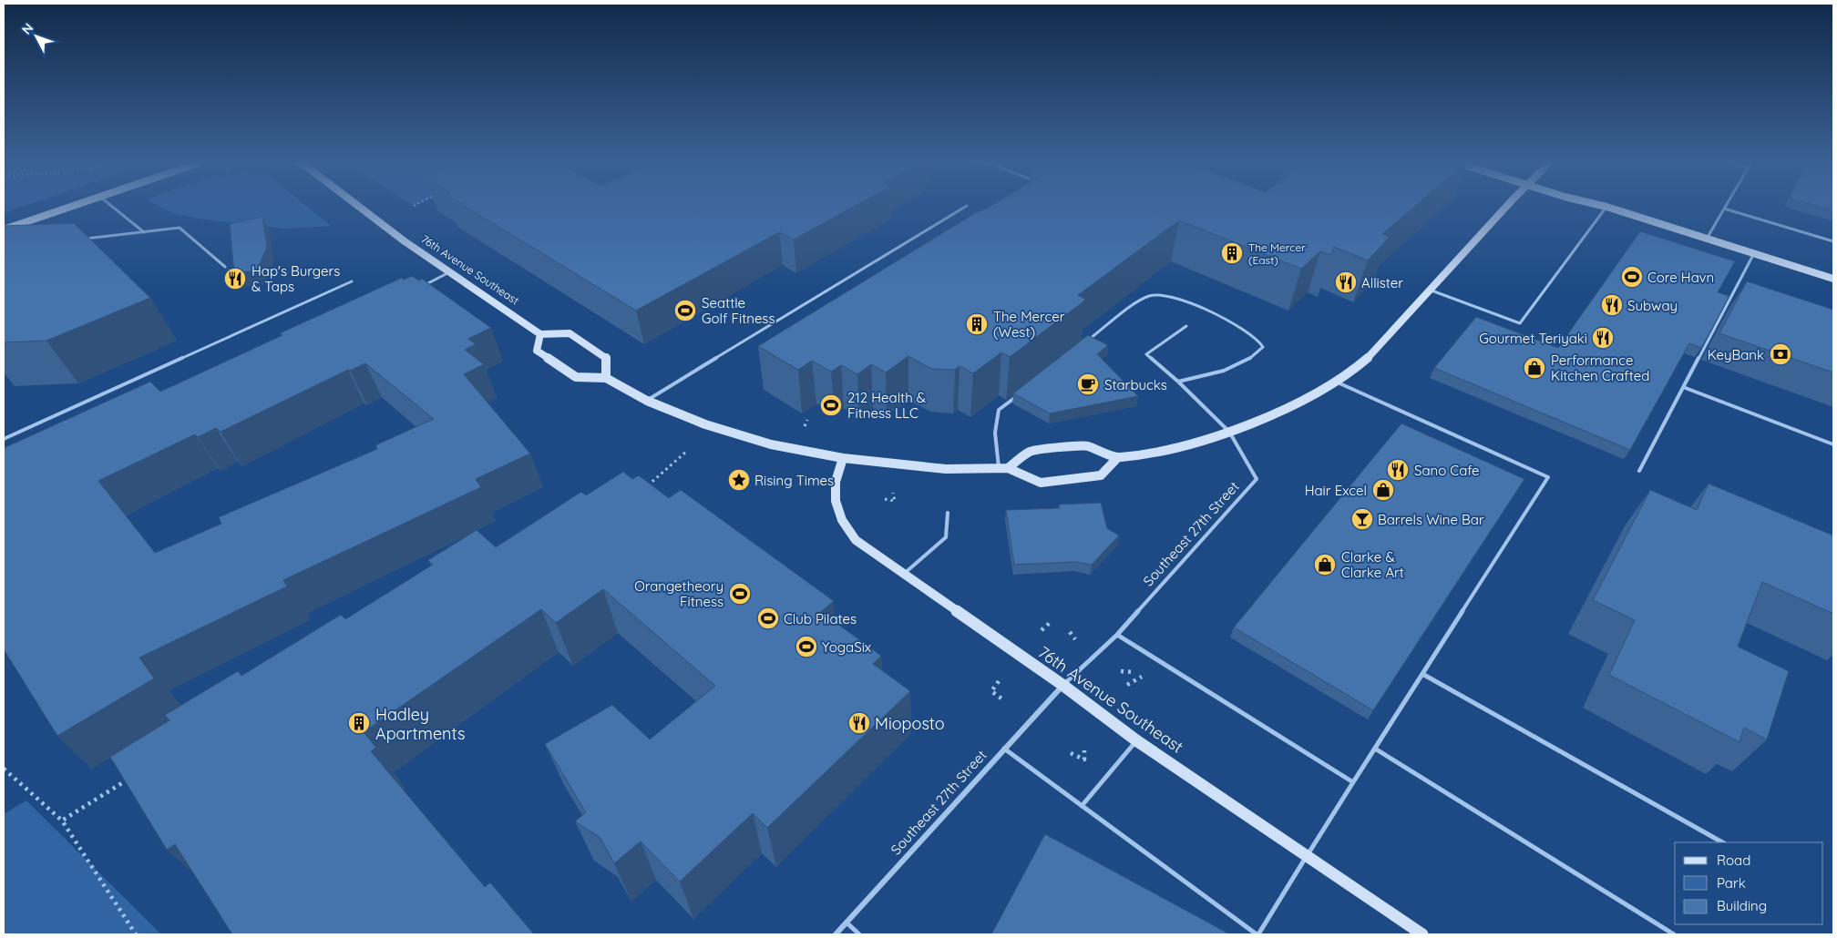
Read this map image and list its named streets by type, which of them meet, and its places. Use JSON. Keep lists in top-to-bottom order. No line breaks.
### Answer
{"streets":{"main road":["76th Avenue Southeast"],"street":["Southeast 27th Street"]},"crossings":[["76th Avenue Southeast","Southeast 27th Street"]],"places":{"building":["The Mercer (East)","The Mercer (West)","Hadley Apartments"],"sports":["Core Havn","Seattle Golf Fitness","212 Health & Fitness LLC","Orangetheory Fitness","Club Pilates","YogaSix"],"restaurant":["Hap's Burgers & Taps","Allister","Subway","Gourmet Teriyaki","Sano Cafe","Mioposto"],"bank":["KeyBank"],"shop":["Performance Kitchen Crafted","Hair Excel","Clarke & Clarke Art"],"cafe":["Starbucks"],"place":["Rising Times"],"bar":["Barrels Wine Bar"]},"legend":["Road","Park","Building"],"north":"top left"}
